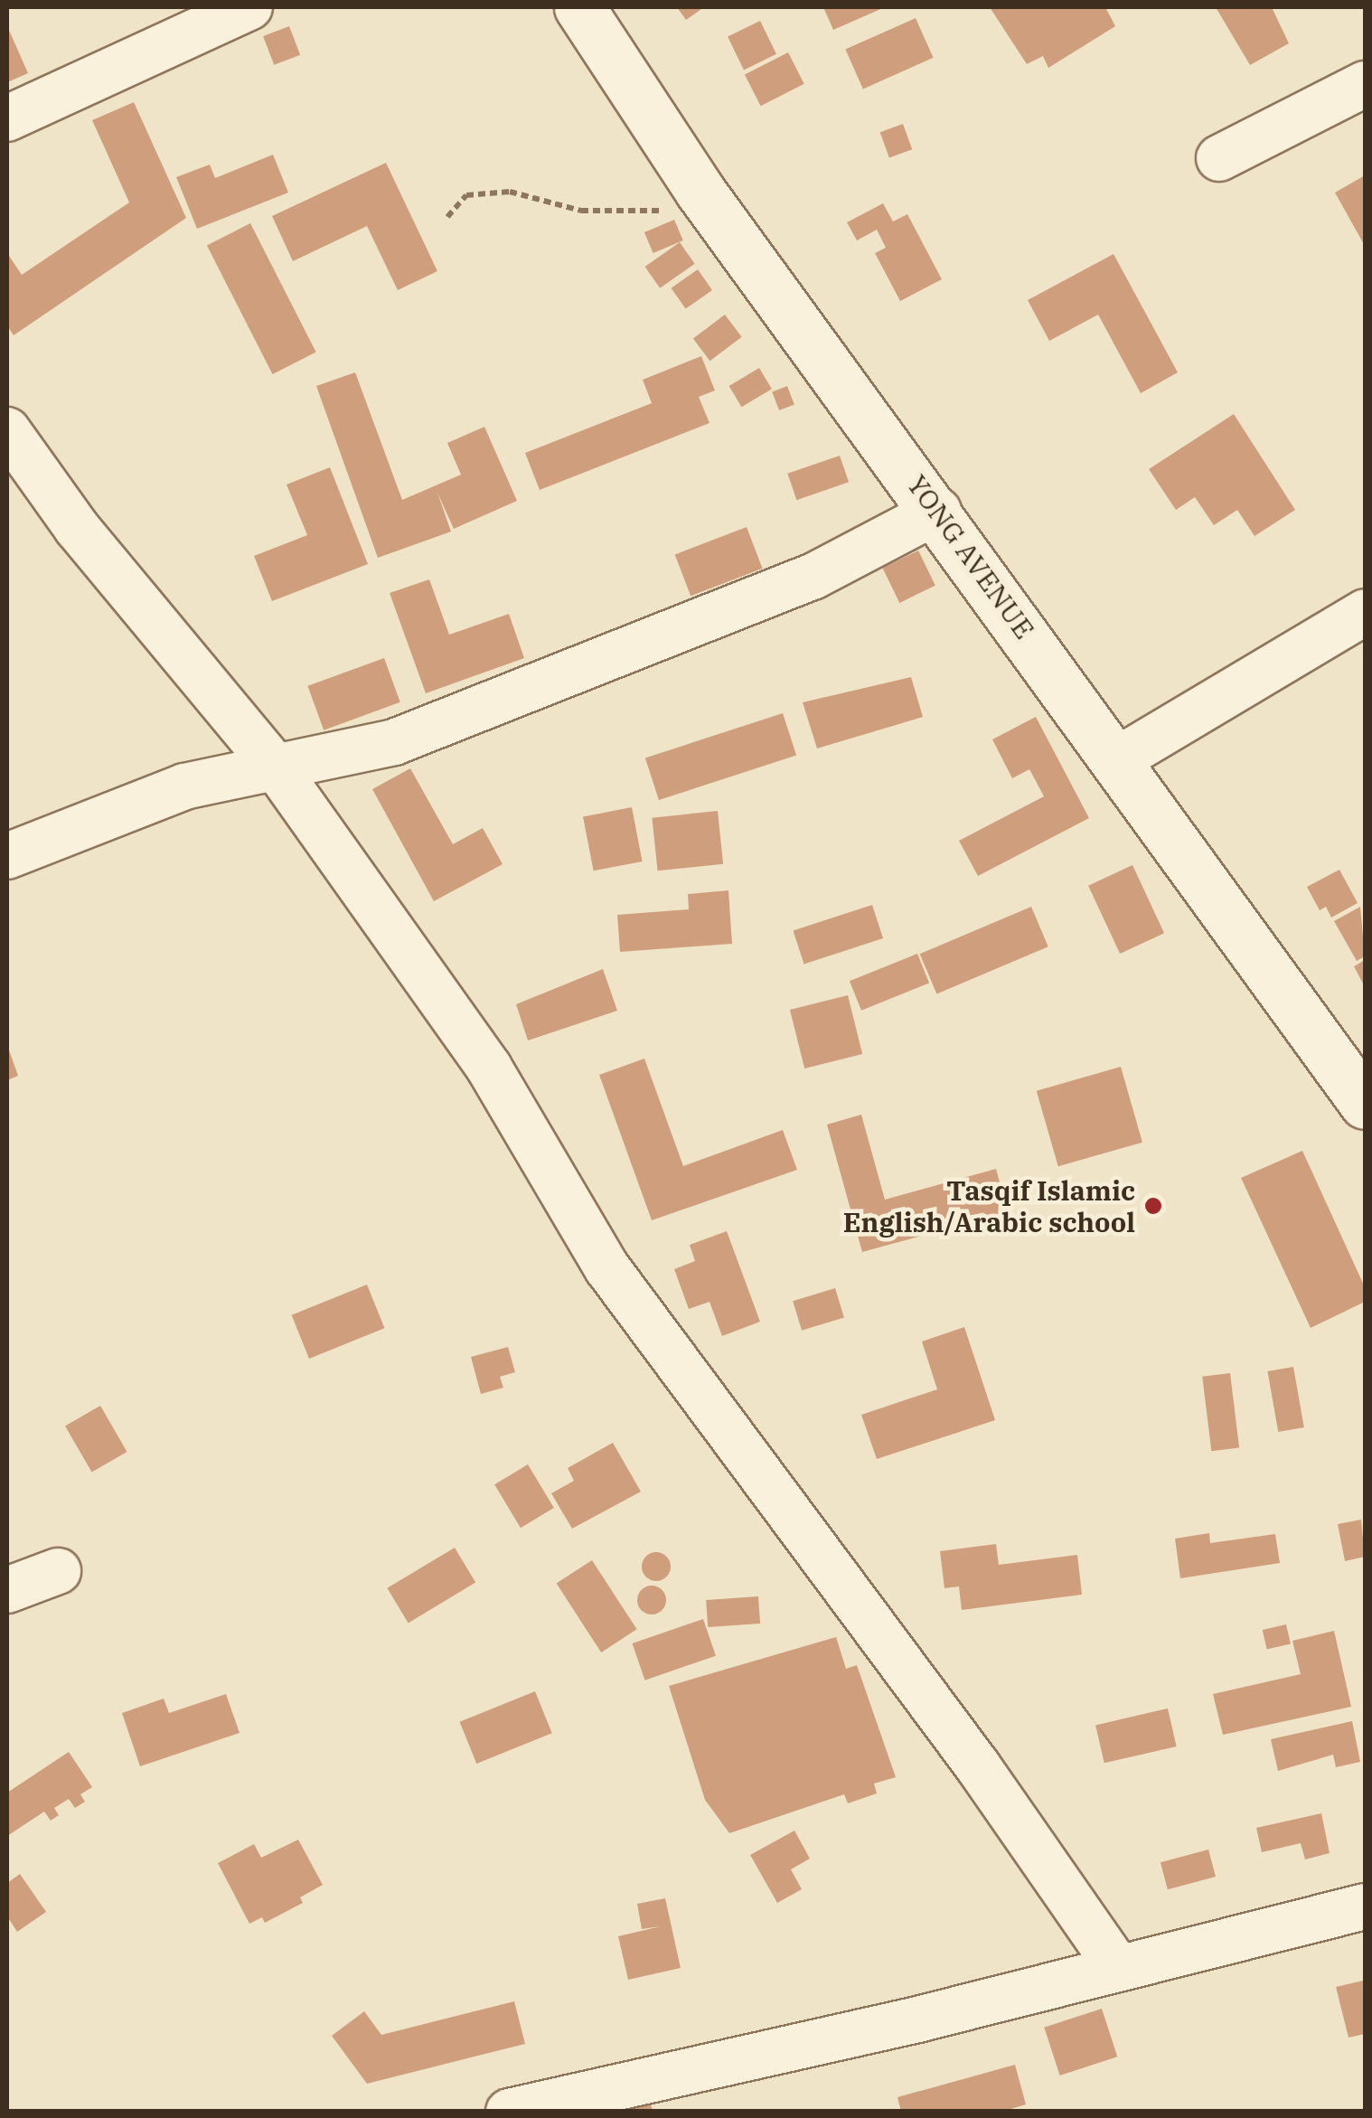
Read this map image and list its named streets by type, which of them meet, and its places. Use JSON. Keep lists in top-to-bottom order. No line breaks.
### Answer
{"streets":{"street":["YONG AVENUE"]},"places":["Tasqif Islamic English/Arabic school"]}
